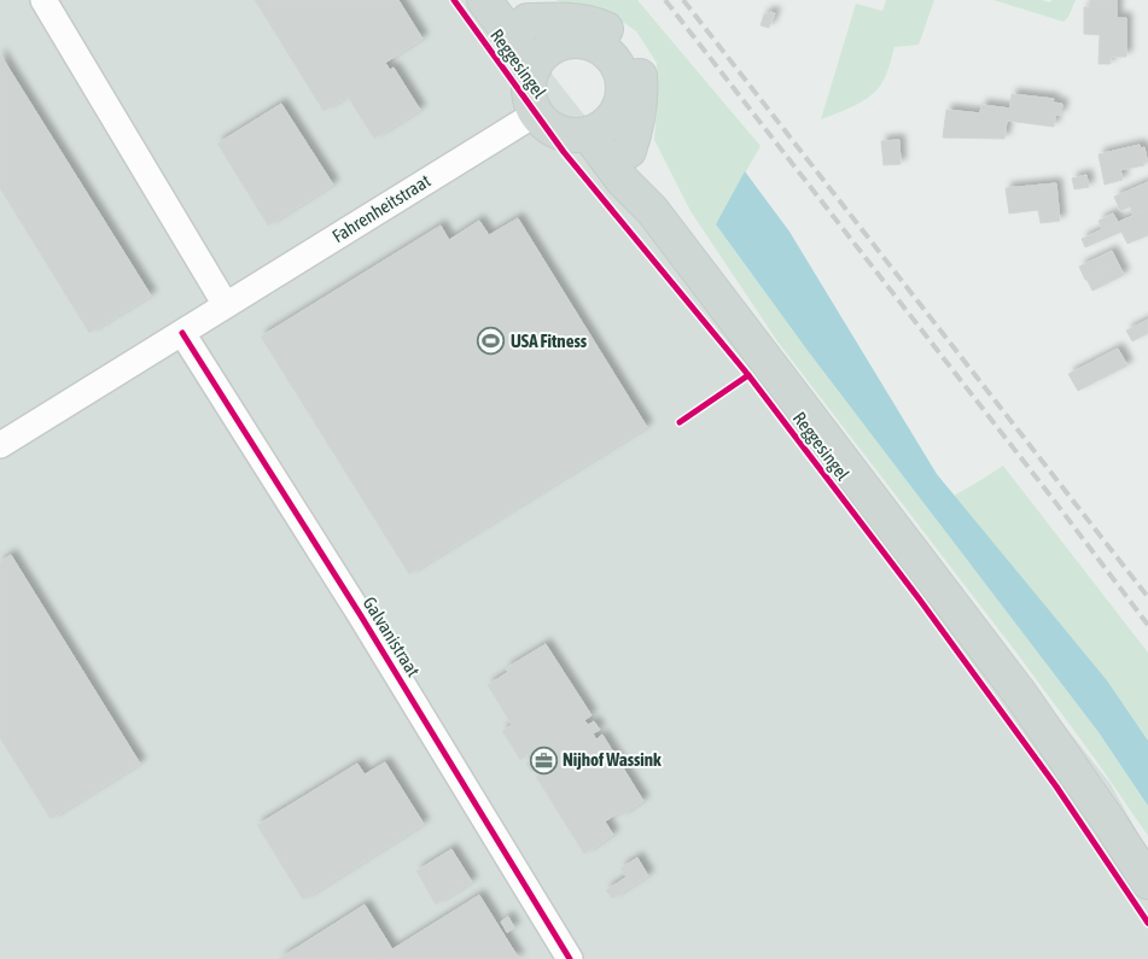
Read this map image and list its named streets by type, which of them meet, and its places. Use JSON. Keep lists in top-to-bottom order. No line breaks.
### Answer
{"streets":{"main road":["Reggesingel"],"street":["Fahrenheitstraat","Galvanistraat"]},"crossings":[["Reggesingel","Fahrenheitstraat"],["Fahrenheitstraat","Galvanistraat"]],"places":{"sports":["USA Fitness"],"office":["Nijhof Wassink"]}}
